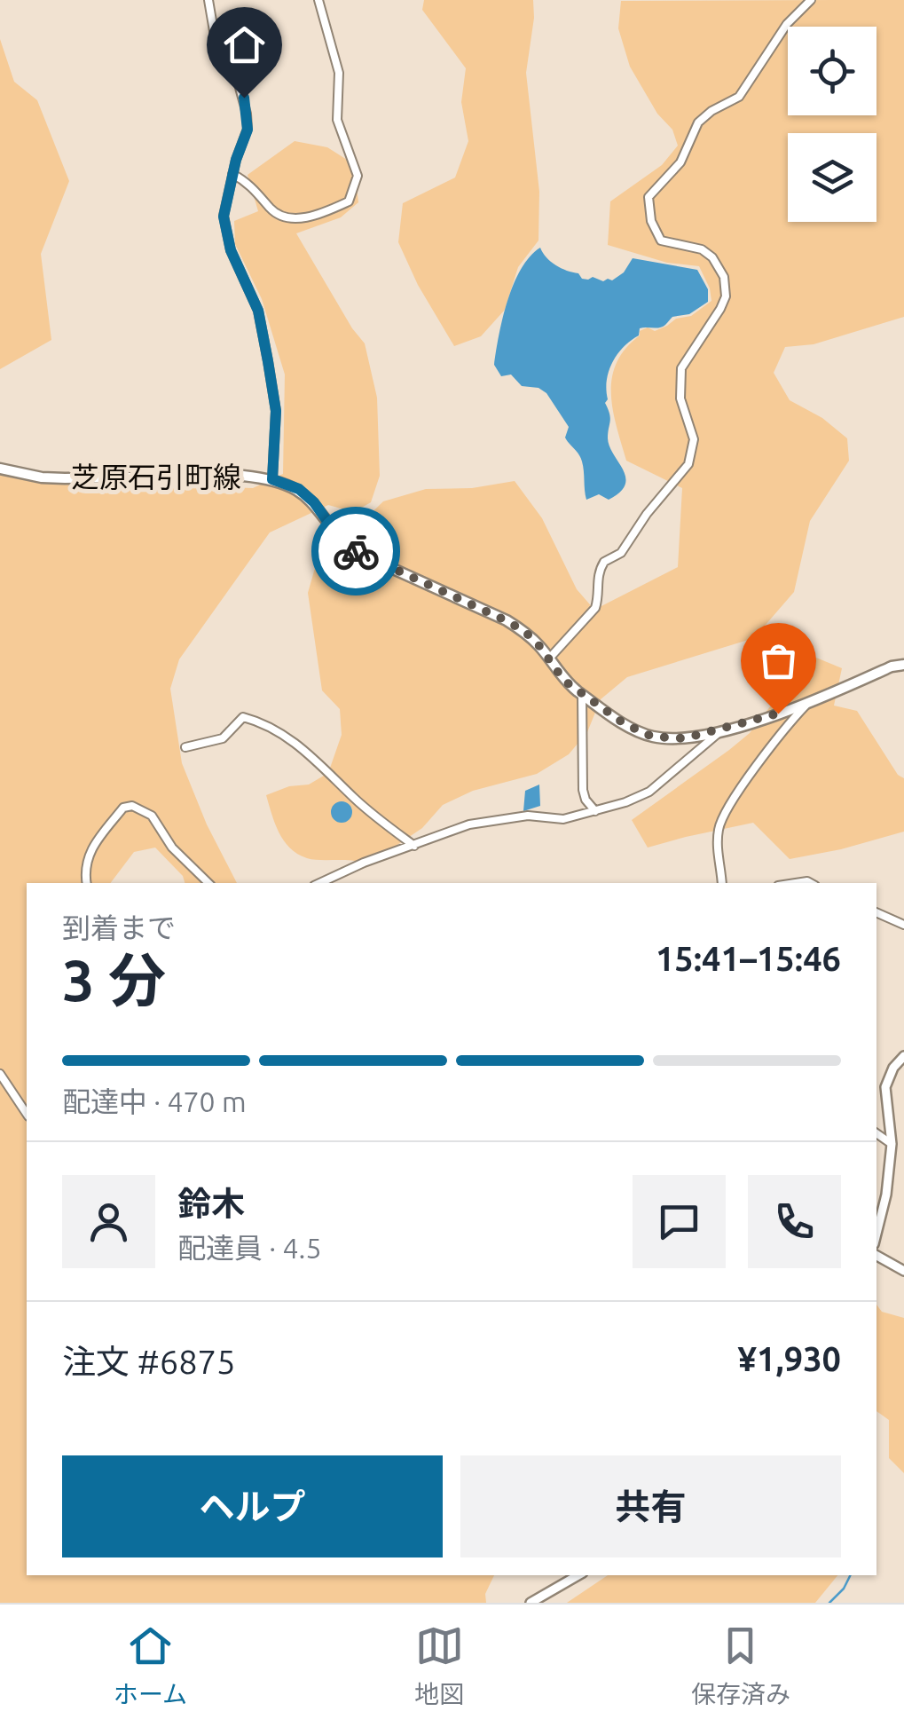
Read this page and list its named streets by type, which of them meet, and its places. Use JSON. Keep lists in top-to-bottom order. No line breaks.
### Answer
{"streets":{"main road":["芝原石引町線"]},"page":{"heading":["3 分","到着まで","15:41–15:46"],"panel":["鈴木","配達員 · 4.5","注文 #6875","¥1,930"],"bar":"配達中 · 470 m","buttons":["ヘルプ","共有"],"tabs":["ホーム","地図","保存済み"]}}
